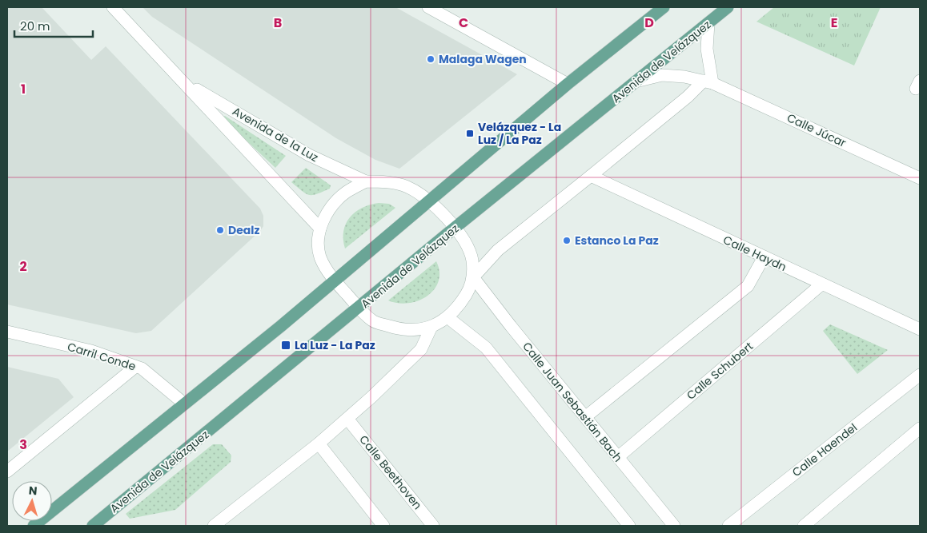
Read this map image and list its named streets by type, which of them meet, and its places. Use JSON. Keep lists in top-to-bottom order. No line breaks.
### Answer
{"streets":{"main road":["Avenida de Velázquez"],"street":["Calle Júcar","Avenida de la Luz","Calle Haydn","Carril Conde","Calle Schubert","Calle Juan Sebastián Bach","Calle Haendel","Calle Beethoven"]},"crossings":[["Avenida de Velázquez","Calle Júcar"],["Calle Haydn","Calle Schubert"],["Calle Schubert","Calle Juan Sebastián Bach"]],"places":{"other":["Malaga Wagen","Dealz","Estanco La Paz"],"transit":["Velázquez - La Luz / La Paz","La Luz - La Paz"]},"scale_bar":"20 m","north":"top","grid":{"columns":["B","C","D","E"],"rows":["1","2","3"]}}
